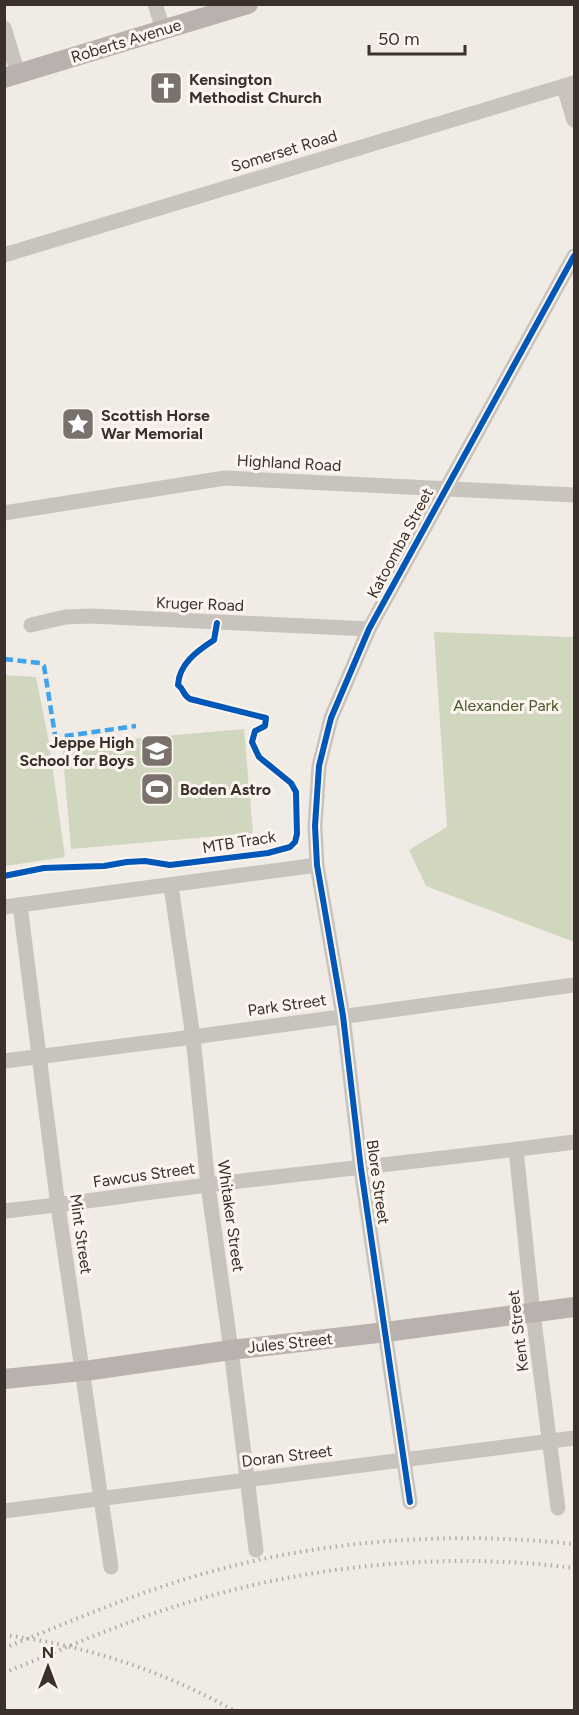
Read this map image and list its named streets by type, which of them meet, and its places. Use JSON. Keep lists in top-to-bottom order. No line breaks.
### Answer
{"streets":{"main road":["Roberts Avenue","Jules Street"],"street":["Somerset Road","Highland Road","Katoomba Street","Kruger Road","Park Street","Fawcus Street","Blore Street","Whitaker Street","Mint Street","Kent Street","Doran Street"],"cycle path":["MTB Track"]},"crossings":[["Highland Road","Katoomba Street"],["Katoomba Street","Kruger Road"],["Katoomba Street","Blore Street"],["Park Street","Blore Street"],["Park Street","Whitaker Street"],["Park Street","Mint Street"],["Fawcus Street","Blore Street"],["Fawcus Street","Whitaker Street"],["Fawcus Street","Mint Street"],["Fawcus Street","Kent Street"],["Blore Street","Jules Street"],["Blore Street","Doran Street"],["Whitaker Street","Jules Street"],["Whitaker Street","Doran Street"],["Mint Street","Jules Street"],["Mint Street","Doran Street"],["Kent Street","Jules Street"],["Kent Street","Doran Street"]],"parks":["Alexander Park"],"places":{"church":["Kensington Methodist Church"],"place":["Scottish Horse War Memorial"],"school or university":["Jeppe High School for Boys"],"sports":["Boden Astro"]},"scale_bar":"50 m","north":"top"}
